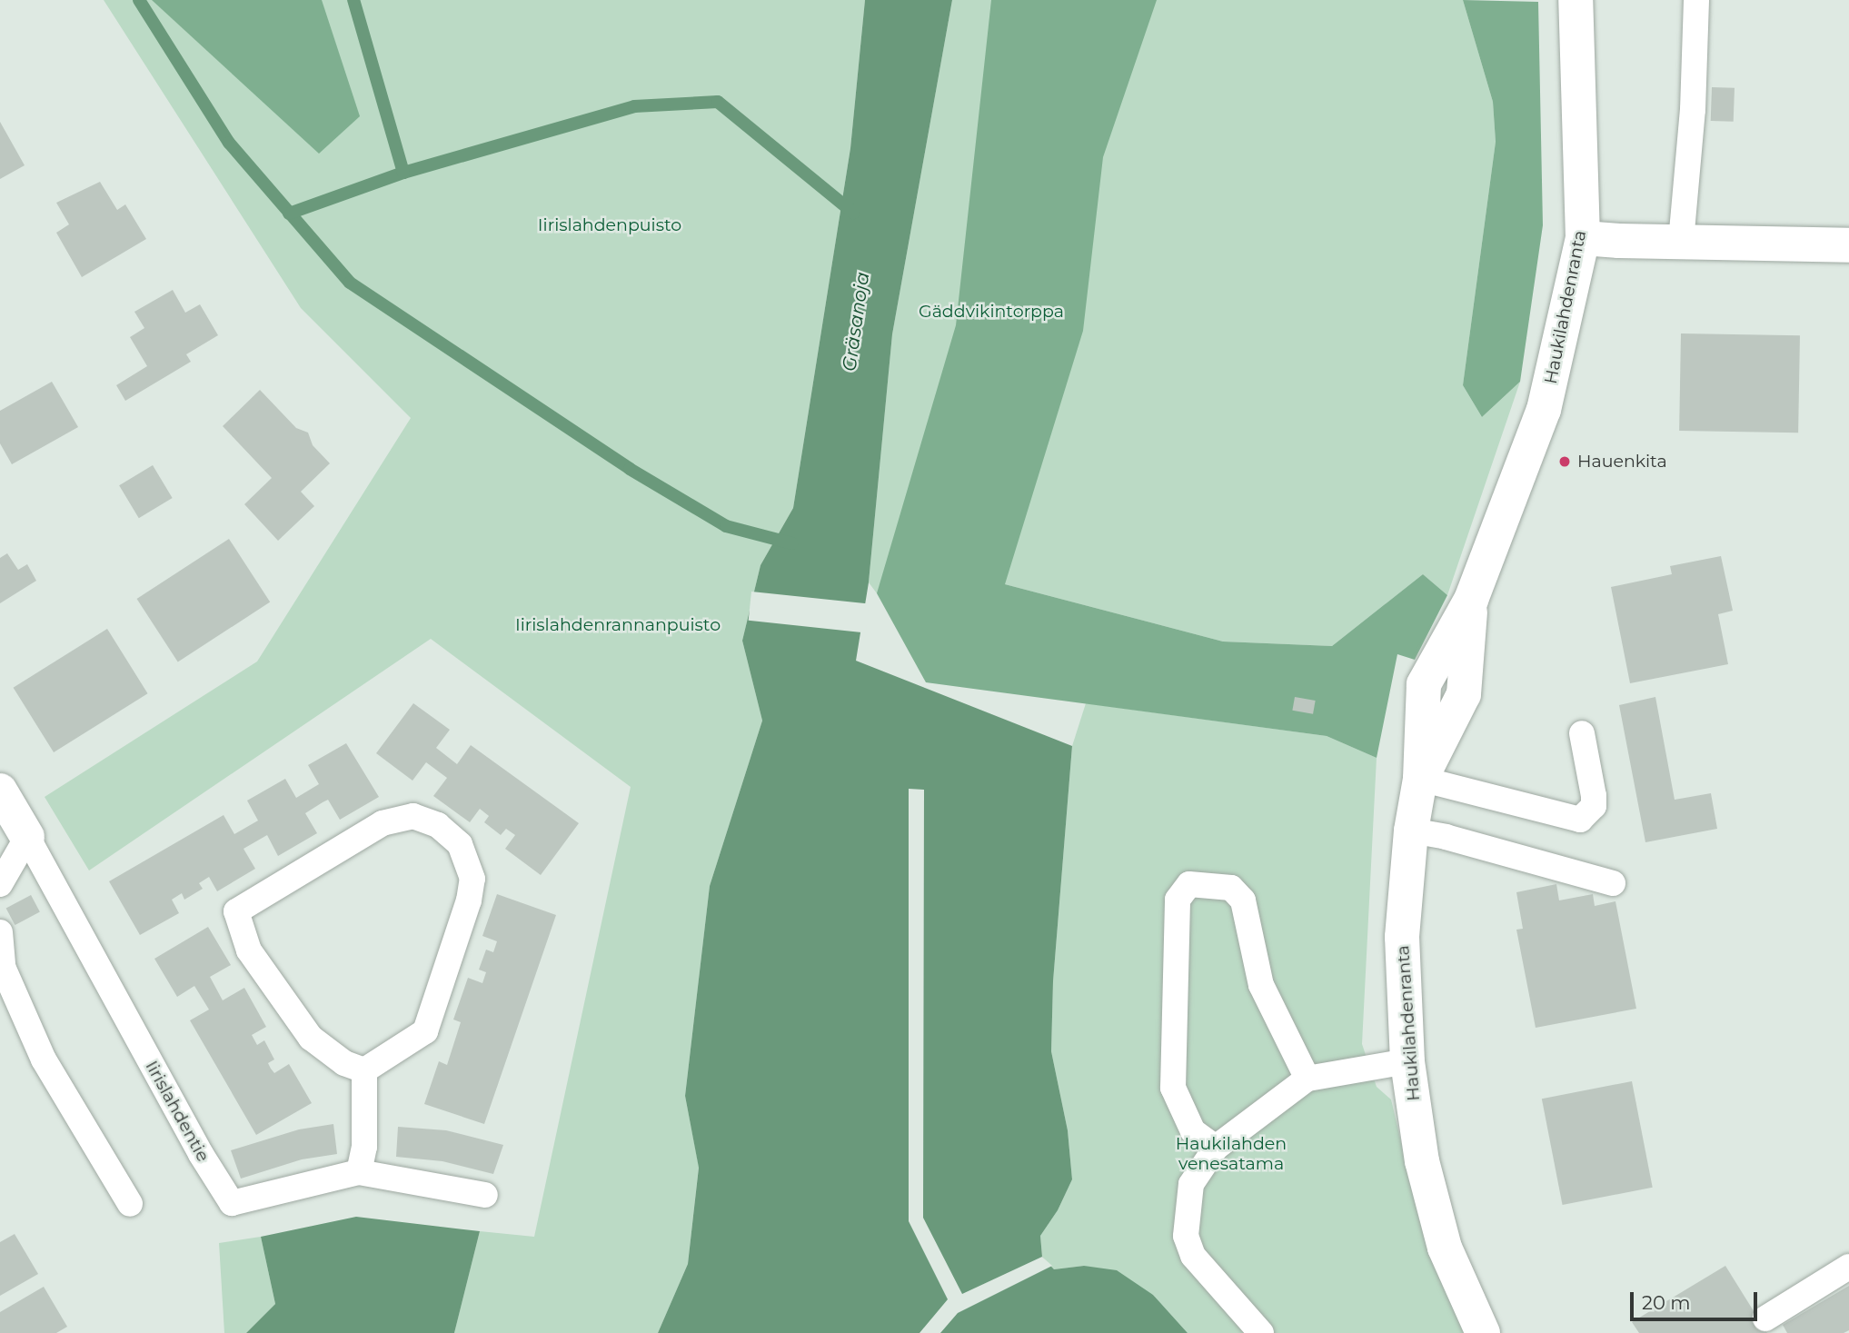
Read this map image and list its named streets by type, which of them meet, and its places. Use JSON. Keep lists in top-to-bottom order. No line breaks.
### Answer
{"streets":{"street":["Haukilahdenranta","Iirislahdentie"]},"water":["Gräsanoja"],"parks":["Iirislahdenpuisto","Gäddvikintorppa","Iirislahdenrannanpuisto","Haukilahden venesatama"],"places":["Hauenkita"],"scale_bar":"20 m"}
